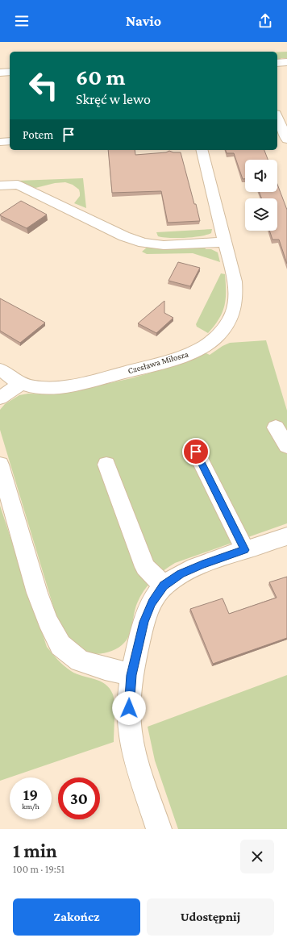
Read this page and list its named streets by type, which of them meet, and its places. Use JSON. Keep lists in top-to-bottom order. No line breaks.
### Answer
{"streets":{"street":["Czesława Miłosza"]},"page":{"header":"Navio","turn":["60 m","Skręć w lewo"],"then":"Potem","speed":"19 km/h","limit":"30","heading":["1 min","100 m · 19:51"],"buttons":["Zakończ","Udostępnij"]}}
